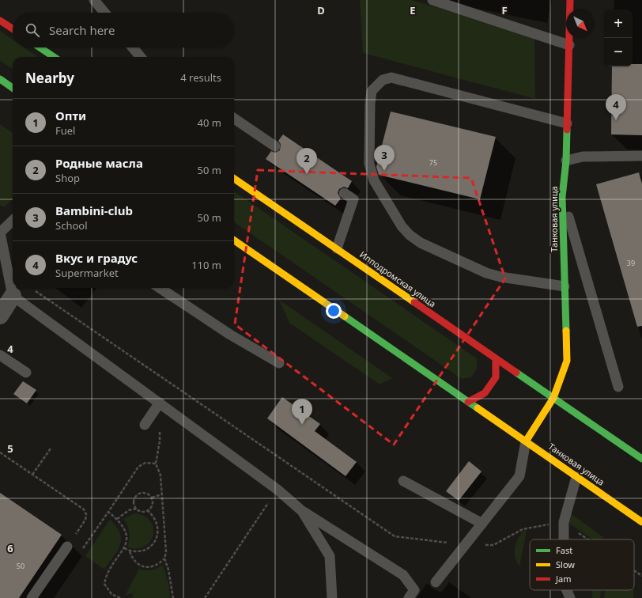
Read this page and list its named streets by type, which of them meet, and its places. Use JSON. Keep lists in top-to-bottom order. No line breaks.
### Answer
{"streets":{"main road":["Танковая улица","Ипподромская улица"]},"crossings":[["Танковая улица","Ипподромская улица"]],"house_numbers":["75","39","50"],"legend":["Fast","Slow","Jam"],"north":"bottom right","page":{"map_buttons":["+","−"],"search":"Search here","heading":["Nearby","4 results"],"pins":["4","3","2","1"],"list":[{"mark":"1","name":"Опти","note":"Fuel","value":"40 m"},{"mark":"2","name":"Родные масла","note":"Shop","value":"50 m"},{"mark":"3","name":"Bambini-club","note":"School","value":"50 m"},{"mark":"4","name":"Вкус и градус","note":"Supermarket","value":"110 m"}]},"grid":{"columns":["D","E","F"],"rows":["4","5","6"]}}
